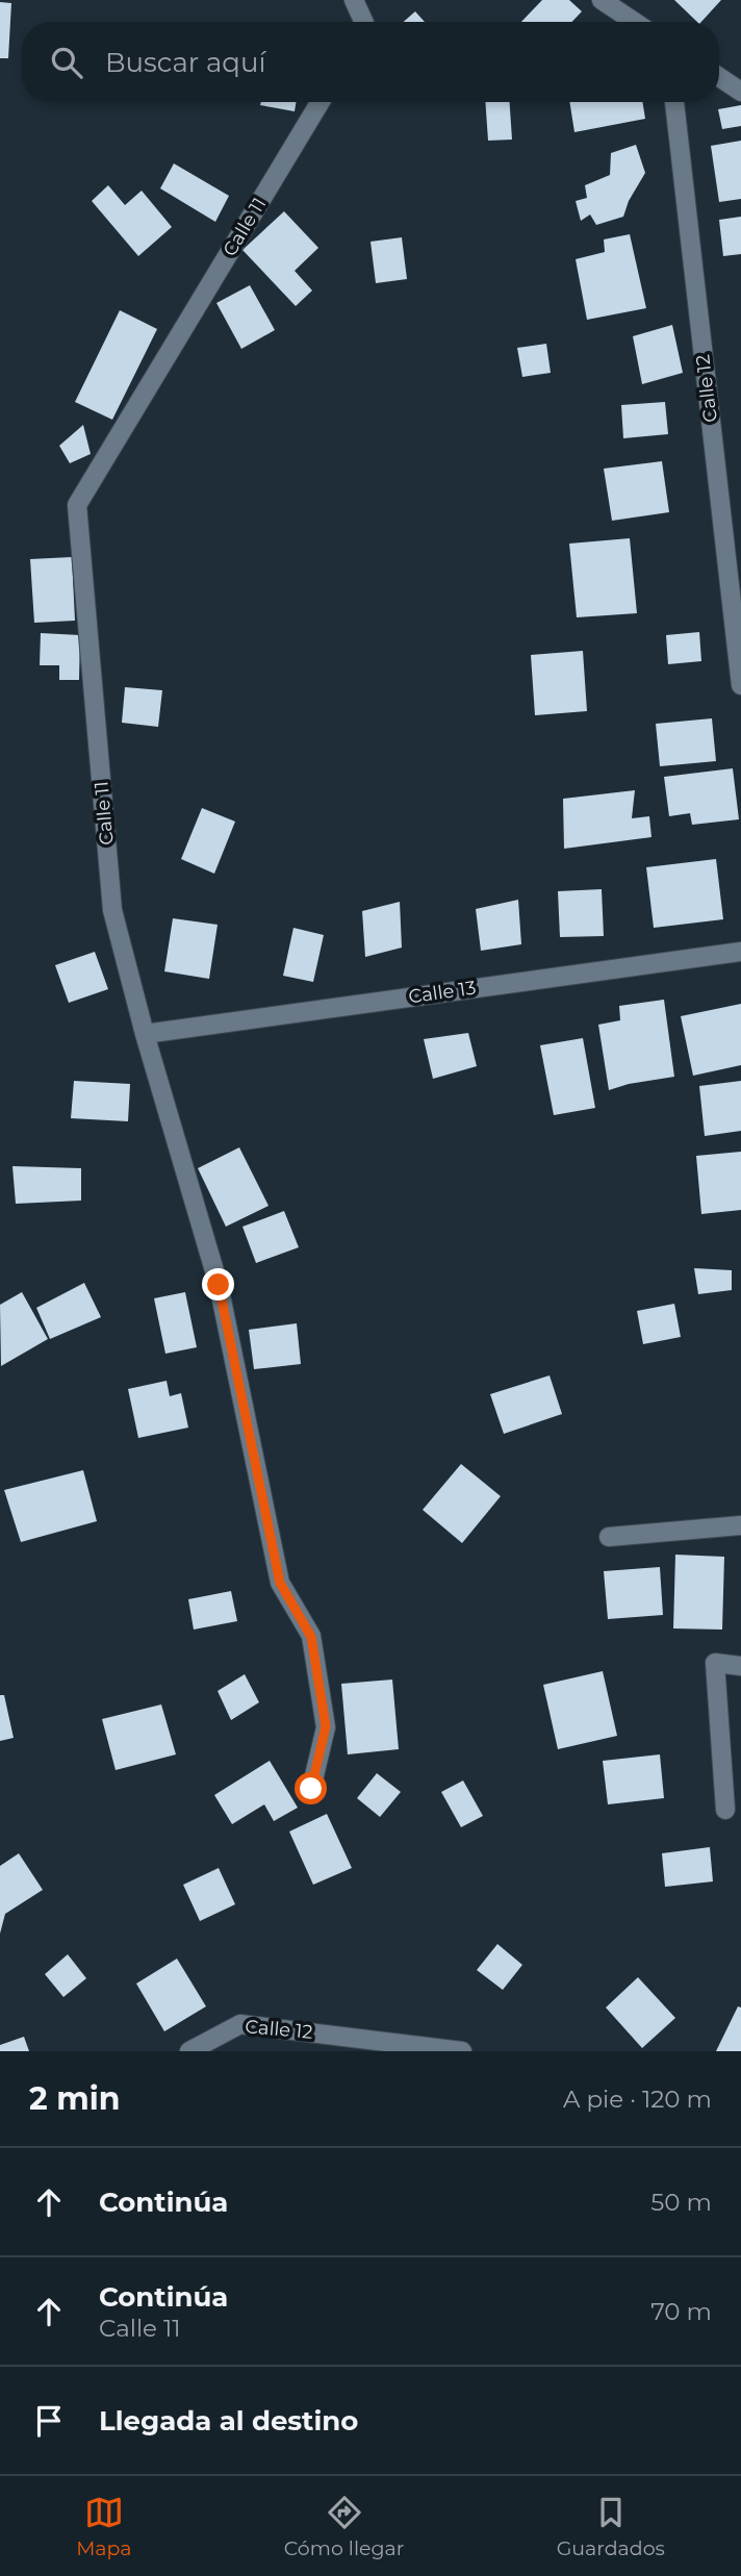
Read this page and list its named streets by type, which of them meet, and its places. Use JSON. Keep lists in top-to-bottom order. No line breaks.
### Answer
{"streets":{"street":["Calle 11","Calle 12","Calle 13"]},"crossings":[["Calle 11","Calle 13"]],"page":{"search":"Buscar aquí","heading":["2 min","A pie · 120 m"],"list":[["Continúa","50 m"],["Continúa","Calle 11","70 m"],"Llegada al destino"],"nav":["Mapa","Cómo llegar","Guardados"]}}
